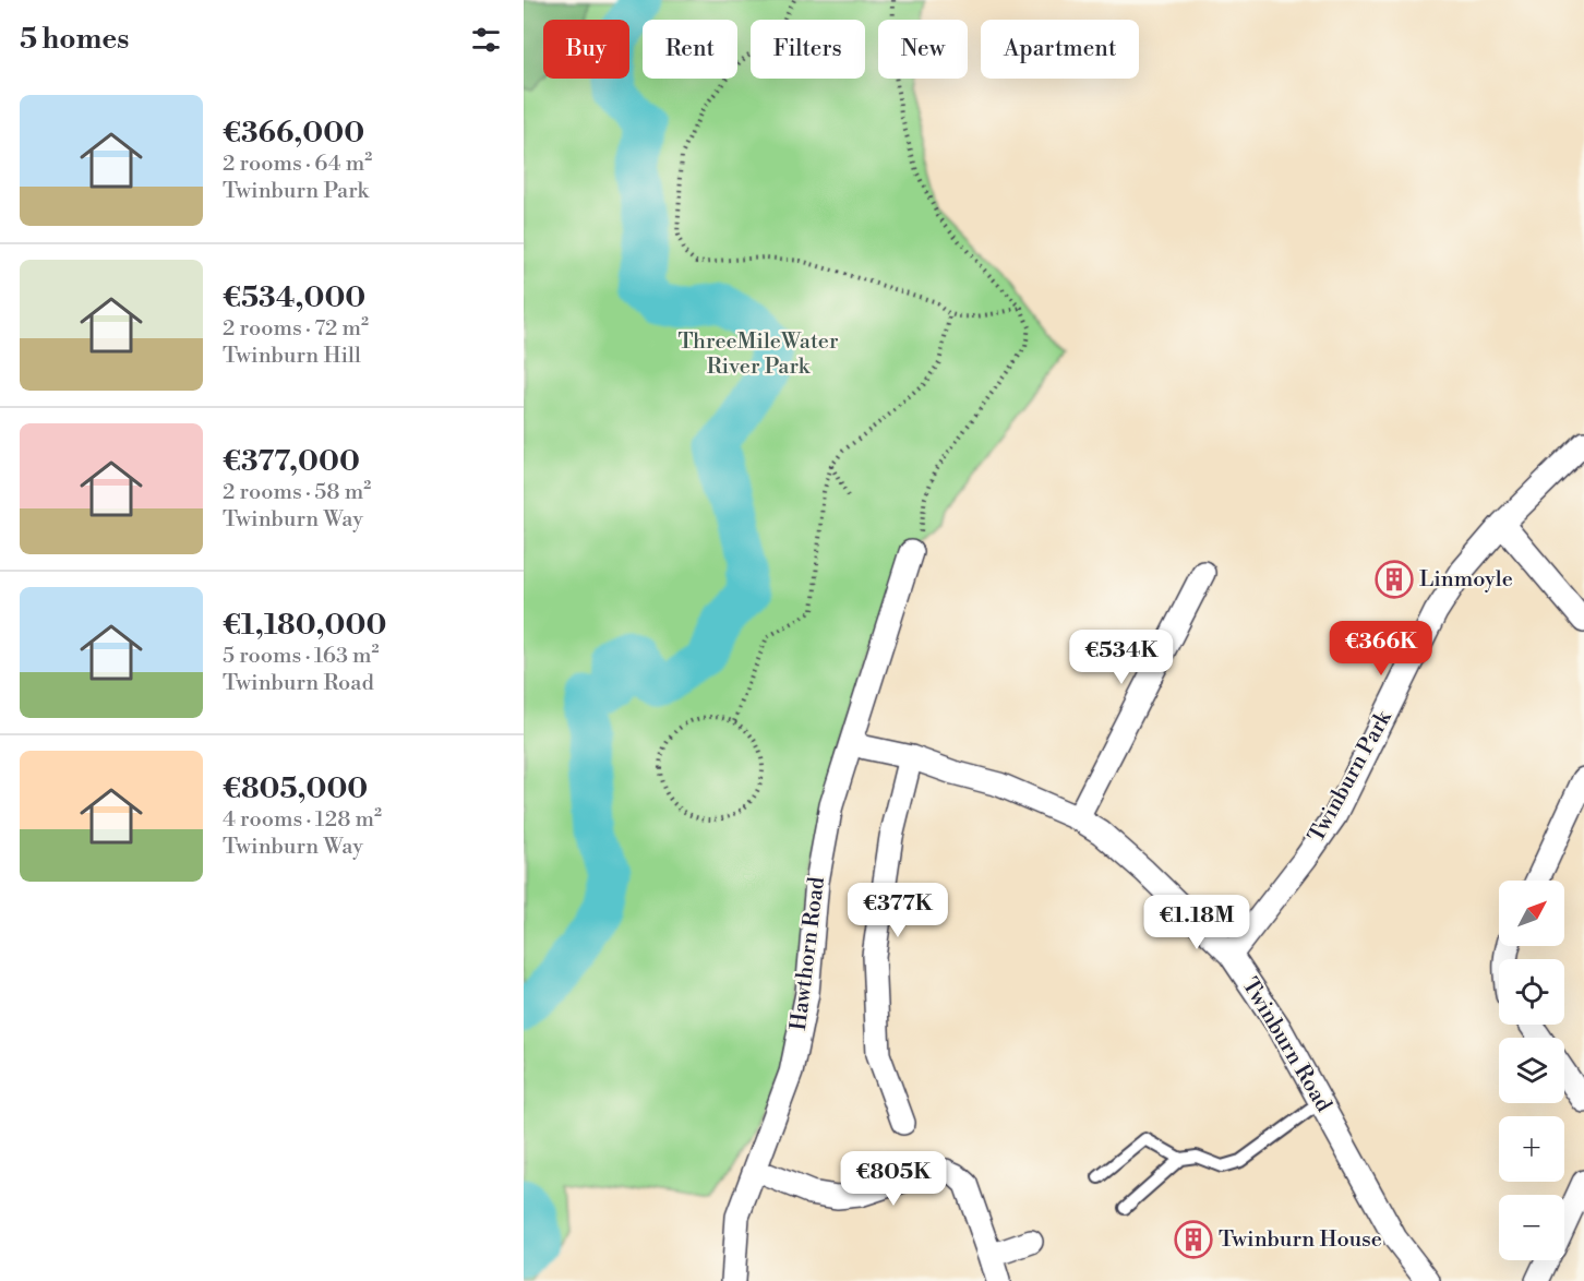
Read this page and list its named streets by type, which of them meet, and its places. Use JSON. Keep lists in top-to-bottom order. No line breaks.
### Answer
{"streets":{"street":["Twinburn Park","Hawthorn Road","Twinburn Road"]},"crossings":[["Twinburn Park","Twinburn Road"],["Hawthorn Road","Twinburn Road"]],"parks":["ThreeMileWater River Park"],"places":{"building":["Linmoyle","Twinburn House"]},"north":"top right","page":{"heading":"5 homes","chip":["Buy","Rent","Filters","New","Apartment"],"list":[{"name":"€366,000","note":"2 rooms · 64 m² · Twinburn Park"},{"name":"€534,000","note":"2 rooms · 72 m² · Twinburn Hill"},{"name":"€377,000","note":"2 rooms · 58 m² · Twinburn Way"},{"name":"€1,180,000","note":"5 rooms · 163 m² · Twinburn Road"},{"name":"€805,000","note":"4 rooms · 128 m² · Twinburn Way"}],"price":["€366K","€534K","€377K","€1.18M","€805K"],"map_buttons":["+","−"]}}
